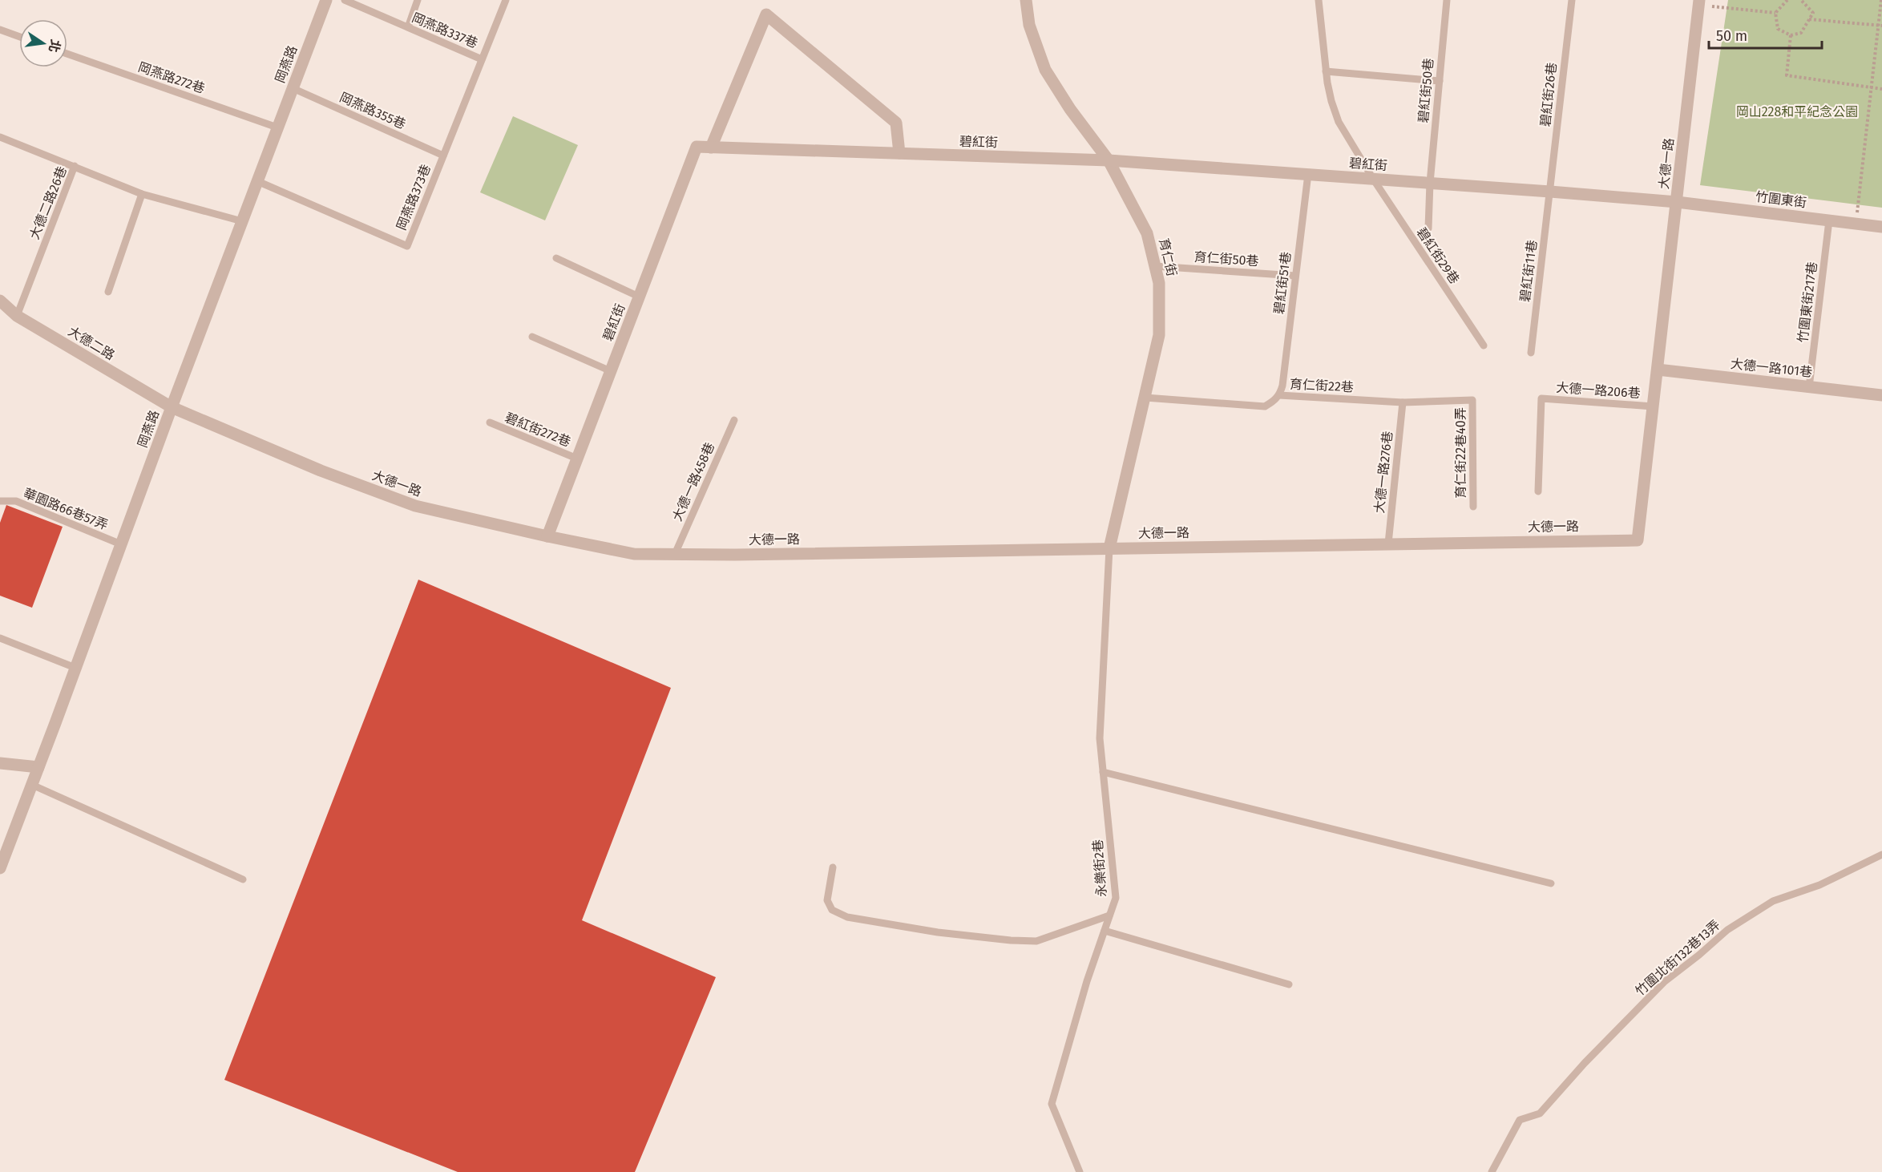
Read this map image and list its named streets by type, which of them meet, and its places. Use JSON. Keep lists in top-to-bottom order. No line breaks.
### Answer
{"streets":{"street":["岡燕路","碧紅街","大德一路","竹圍東街","育仁街","大德二路","大德一路101巷"],"lane":["岡燕路337巷","岡燕路272巷","碧紅街50巷","碧紅街26巷","岡燕路355巷","岡燕路373巷","大德二路26巷","碧紅街29巷","育仁街50巷","碧紅街11巷","碧紅街51巷","竹圍東街217巷","育仁街22巷","大德一路206巷","碧紅街272巷","育仁街22巷40弄","大德一路276巷","大德一路458巷","華園路66巷57弄","永樂街2巷","竹圍北街132巷13弄"]},"crossings":[["岡燕路337巷","岡燕路373巷"],["岡燕路","岡燕路272巷"],["岡燕路","岡燕路355巷"],["岡燕路","大德一路"],["岡燕路","岡燕路373巷"],["岡燕路","大德二路26巷"],["岡燕路","大德二路"],["岡燕路","華園路66巷57弄"],["碧紅街50巷","碧紅街"],["碧紅街26巷","碧紅街"],["碧紅街26巷","碧紅街11巷"],["岡燕路355巷","岡燕路373巷"],["碧紅街","大德一路"],["碧紅街","竹圍東街"],["碧紅街","碧紅街29巷"],["碧紅街","育仁街"],["碧紅街","碧紅街11巷"],["碧紅街","碧紅街51巷"],["碧紅街","碧紅街272巷"],["大德一路","竹圍東街"],["大德一路","育仁街"],["大德一路","大德二路"],["大德一路","大德一路101巷"],["大德一路","大德一路206巷"],["大德一路","大德一路276巷"],["大德一路","大德一路458巷"],["大德一路","永樂街2巷"],["竹圍東街","竹圍東街217巷"],["大德二路26巷","大德二路"],["育仁街","育仁街50巷"],["育仁街","育仁街22巷"],["育仁街","永樂街2巷"],["育仁街50巷","碧紅街51巷"],["碧紅街51巷","育仁街22巷"],["竹圍東街217巷","大德一路101巷"],["育仁街22巷","育仁街22巷40弄"],["育仁街22巷","大德一路276巷"]],"parks":["岡山228和平紀念公園"],"scale_bar":"50 m","north":"right"}
